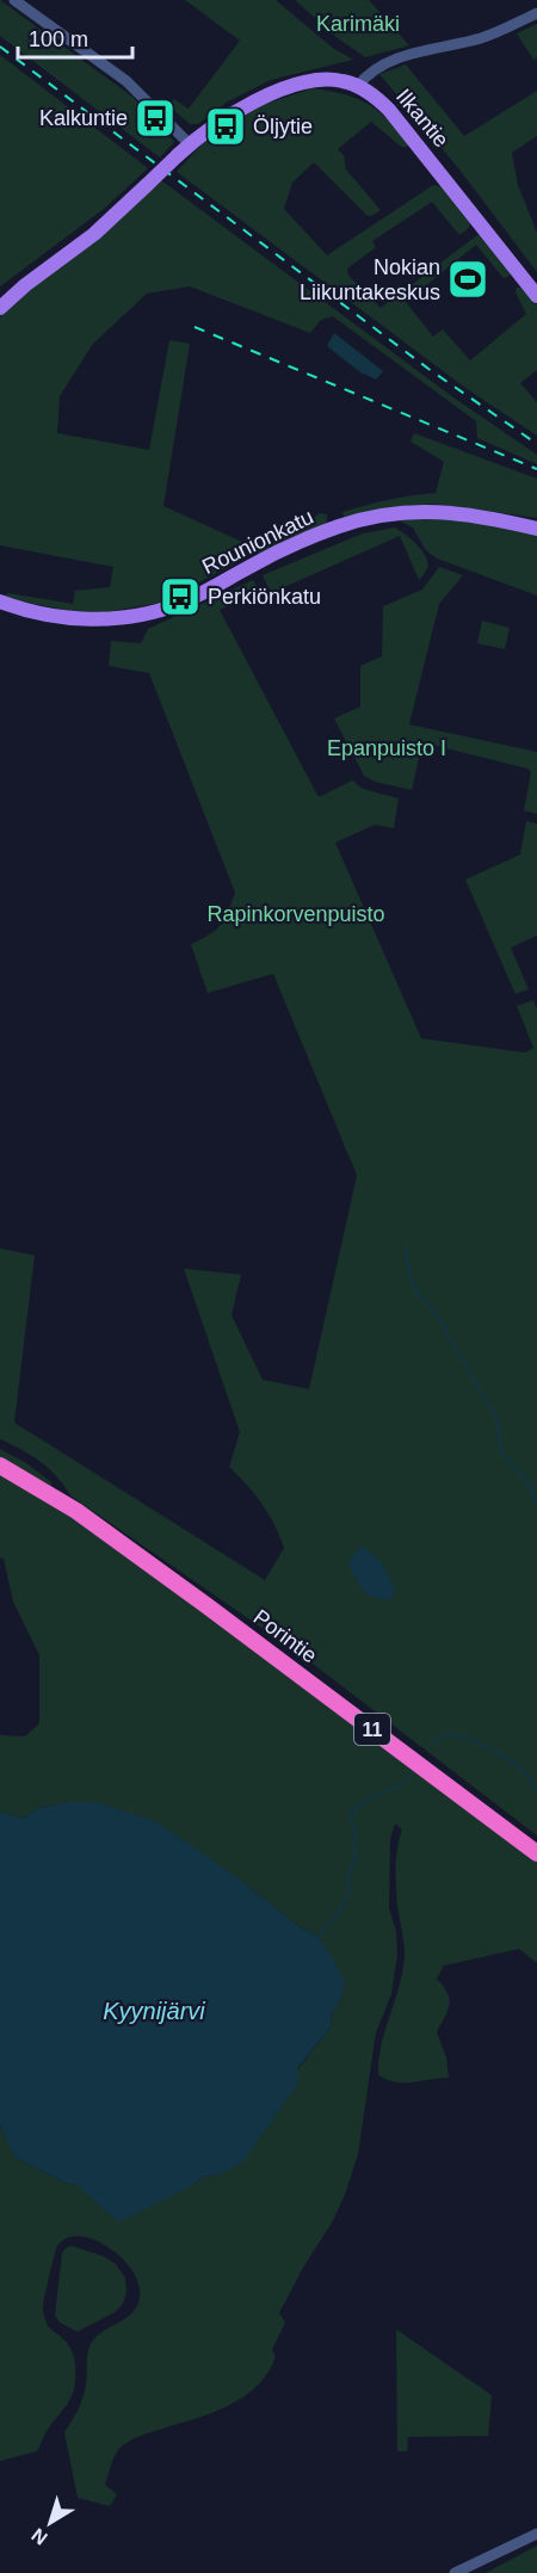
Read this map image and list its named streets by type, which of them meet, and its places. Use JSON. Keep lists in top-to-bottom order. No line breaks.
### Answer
{"streets":{"highway":["Porintie","11"],"main road":["Ilkantie","Rounionkatu"]},"water":["Kyynijärvi"],"parks":["Karimäki","Epanpuisto I","Rapinkorvenpuisto"],"places":{"bus stop":["Kalkuntie","Öljytie","Perkiönkatu"],"sports":["Nokian Liikuntakeskus"]},"scale_bar":"100 m","north":"bottom left"}
